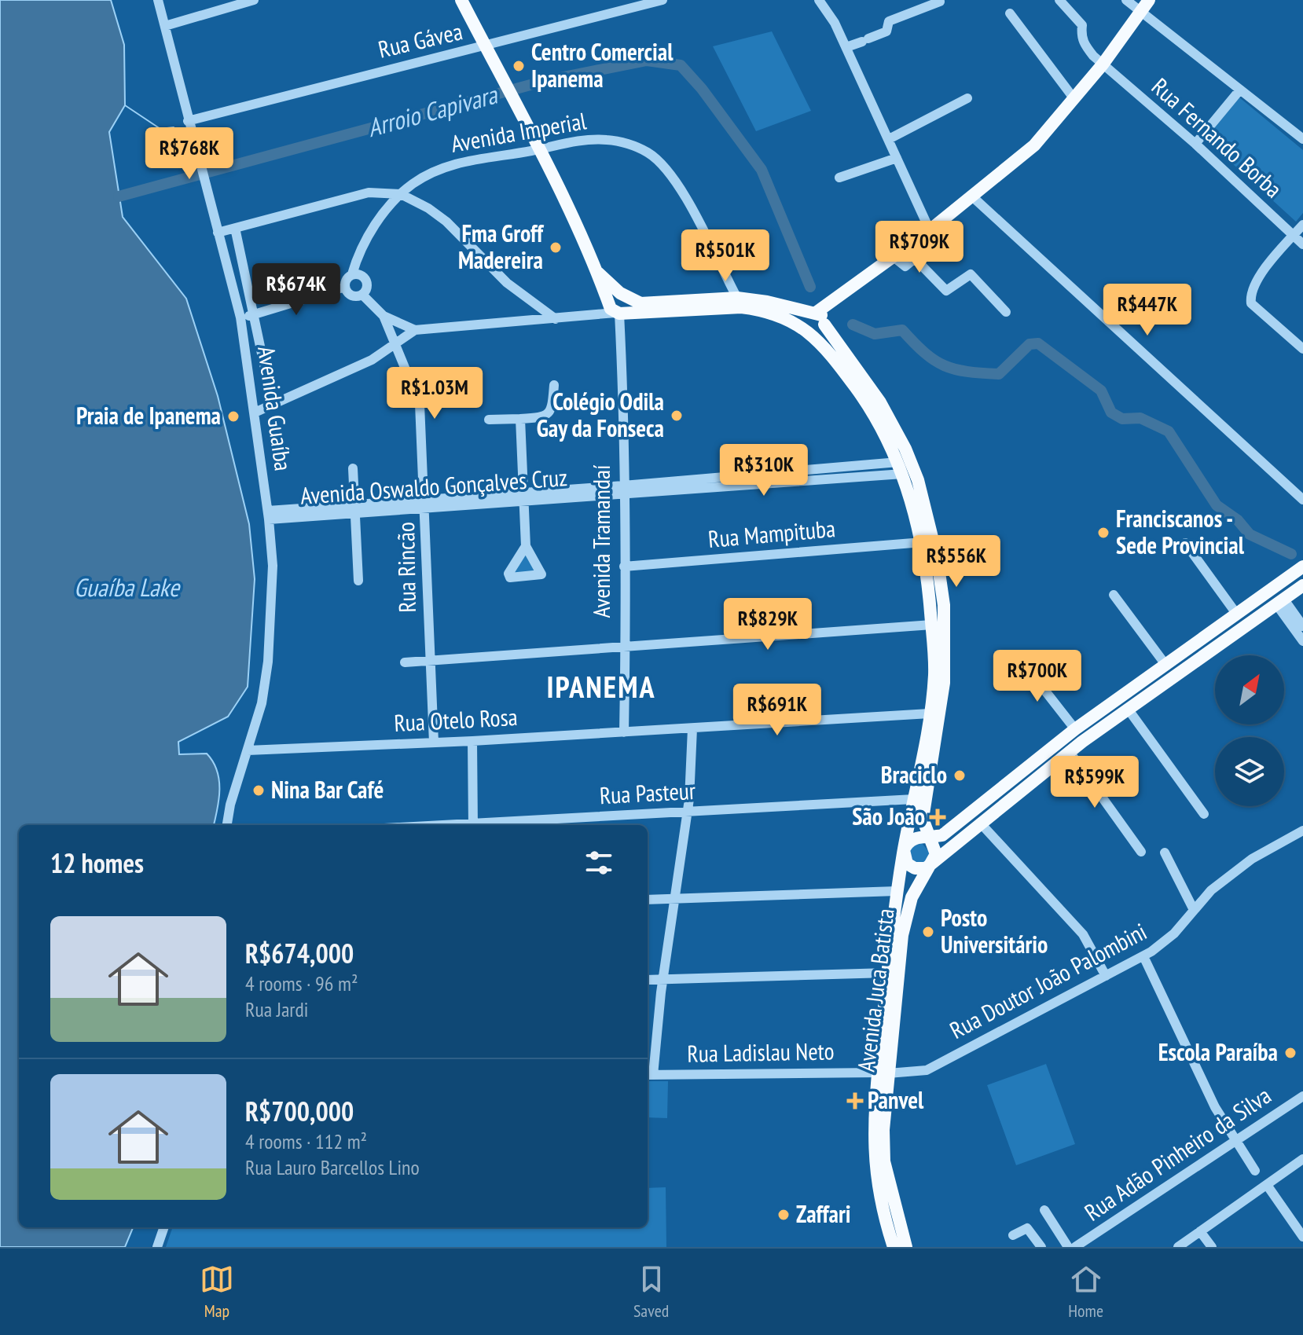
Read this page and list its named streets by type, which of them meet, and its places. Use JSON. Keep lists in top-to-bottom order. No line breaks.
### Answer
{"streets":{"main road":["Avenida Tramandaí","Avenida Juca Batista"],"street":["Rua Gávea","Avenida Imperial","Rua Fernando Borba","Avenida Guaíba","Avenida Oswaldo Gonçalves Cruz","Rua Mampituba","Rua Rincão","Rua Otelo Rosa","Rua Pasteur","Rua Doutor João Palombini","Rua Ladislau Neto","Rua Adão Pinheiro da Silva"]},"crossings":[["Rua Gávea","Avenida Guaíba"],["Rua Gávea","Avenida Tramandaí"],["Avenida Imperial","Avenida Tramandaí"],["Avenida Imperial","Rua Rincão"],["Avenida Guaíba","Avenida Oswaldo Gonçalves Cruz"],["Avenida Guaíba","Rua Otelo Rosa"],["Avenida Oswaldo Gonçalves Cruz","Avenida Tramandaí"],["Avenida Oswaldo Gonçalves Cruz","Rua Rincão"],["Avenida Oswaldo Gonçalves Cruz","Avenida Juca Batista"],["Rua Mampituba","Avenida Tramandaí"],["Rua Mampituba","Avenida Juca Batista"],["Avenida Tramandaí","Rua Otelo Rosa"],["Rua Rincão","Rua Otelo Rosa"],["Rua Otelo Rosa","Avenida Juca Batista"],["Rua Pasteur","Avenida Juca Batista"],["Rua Doutor João Palombini","Avenida Juca Batista"],["Rua Doutor João Palombini","Rua Ladislau Neto"],["Avenida Juca Batista","Rua Ladislau Neto"]],"districts":["IPANEMA"],"water":["Arroio Capivara","Guaíba Lake"],"places":{"other":["Centro Comercial Ipanema","Fma Groff Madereira","Colégio Odila Gay da Fonseca","Praia de Ipanema","Franciscanos - Sede Provincial","Braciclo","Nina Bar Café","Posto Universitário","Escola Paraíba","Zaffari"],"health":["São João","Panvel"]},"north":"top right","page":{"price":["R$768K","R$709K","R$501K","R$674K","R$447K","R$1.03M","R$310K","R$556K","R$829K","R$700K","R$691K","R$599K"],"heading":"12 homes","list":[{"name":"R$674,000","note":"4 rooms · 96 m² · Rua Jardi"},{"name":"R$700,000","note":"4 rooms · 112 m² · Rua Lauro Barcellos Lino"}],"tabs":["Map","Saved","Home"]}}
